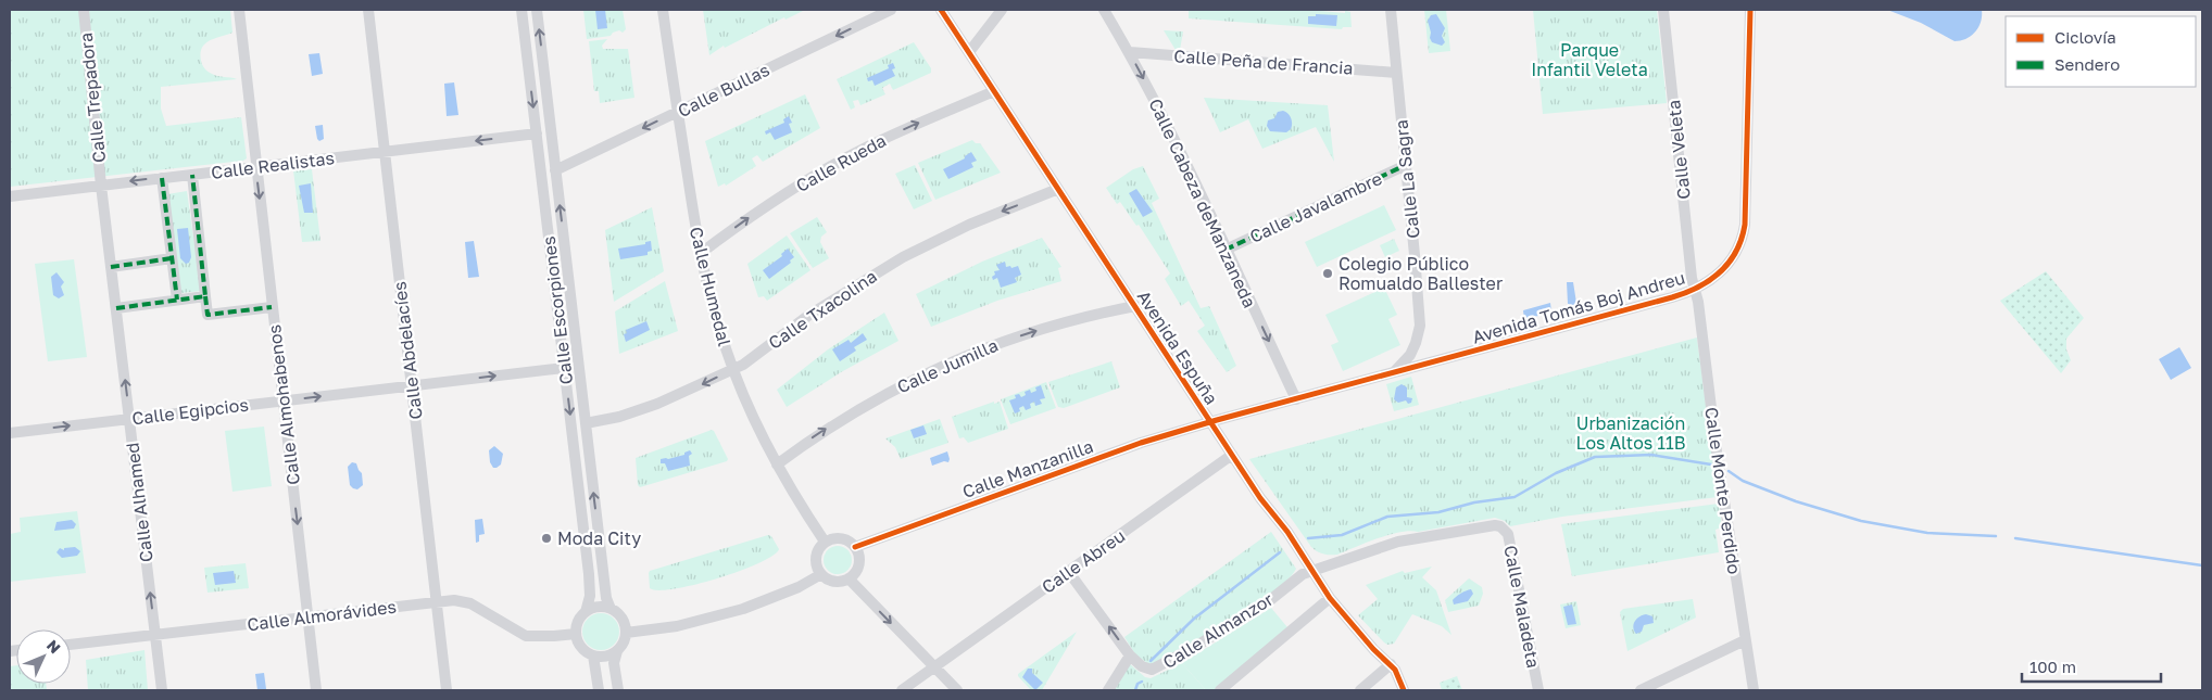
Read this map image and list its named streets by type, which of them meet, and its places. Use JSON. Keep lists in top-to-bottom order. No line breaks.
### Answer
{"streets":{"street":["Calle Peña de Francia","Calle Bullas","Calle Trepadora","Calle Veleta","Calle Rueda","Calle Realistas","Calle La Sagra","Calle Cabeza deManzaneda","Calle Javalambre","Calle Humedal","Avenida Tomás Boj Andreu","Calle Txacolina","Calle Escorpiones","Avenida Espuña","Calle Abdelacíes","Calle Jumilla","Calle Almohabenos","Calle Egipcios","Calle Manzanilla","Calle Monte Perdido","Calle Alhamed","Calle Abreu","Calle Maladeta","Calle Almorávides","Calle Almanzor"]},"crossings":[["Calle Peña de Francia","Calle La Sagra"],["Calle Peña de Francia","Calle Cabeza deManzaneda"],["Calle Bullas","Calle Humedal"],["Calle Bullas","Calle Escorpiones"],["Calle Trepadora","Calle Realistas"],["Calle Trepadora","Calle Alhamed"],["Calle Veleta","Avenida Tomás Boj Andreu"],["Calle Veleta","Calle Monte Perdido"],["Calle Rueda","Calle Humedal"],["Calle Rueda","Avenida Espuña"],["Calle Realistas","Calle Escorpiones"],["Calle Realistas","Calle Abdelacíes"],["Calle Realistas","Calle Almohabenos"],["Calle Realistas","Calle Alhamed"],["Calle La Sagra","Calle Javalambre"],["Calle La Sagra","Avenida Tomás Boj Andreu"],["Calle Cabeza deManzaneda","Calle Javalambre"],["Calle Cabeza deManzaneda","Avenida Tomás Boj Andreu"],["Calle Humedal","Calle Txacolina"],["Calle Humedal","Calle Jumilla"],["Calle Humedal","Calle Manzanilla"],["Avenida Tomás Boj Andreu","Avenida Espuña"],["Avenida Tomás Boj Andreu","Calle Manzanilla"],["Avenida Tomás Boj Andreu","Calle Monte Perdido"],["Calle Txacolina","Calle Escorpiones"],["Calle Txacolina","Avenida Espuña"],["Calle Escorpiones","Calle Egipcios"],["Calle Escorpiones","Calle Almorávides"],["Avenida Espuña","Calle Jumilla"],["Avenida Espuña","Calle Manzanilla"],["Avenida Espuña","Calle Abreu"],["Avenida Espuña","Calle Maladeta"],["Avenida Espuña","Calle Almanzor"],["Calle Abdelacíes","Calle Egipcios"],["Calle Abdelacíes","Calle Almorávides"],["Calle Almohabenos","Calle Egipcios"],["Calle Almohabenos","Calle Almorávides"],["Calle Egipcios","Calle Alhamed"],["Calle Alhamed","Calle Almorávides"],["Calle Abreu","Calle Almanzor"],["Calle Maladeta","Calle Almanzor"]],"one_way":["Calle Bullas","Calle Rueda","Calle Realistas","Calle Cabeza deManzaneda","Calle Txacolina","Calle Jumilla","Calle Egipcios","Calle Alhamed"],"parks":["Parque Infantil Veleta","Urbanización Los Altos 11B"],"places":["Colegio Público Romualdo Ballester","Moda City"],"legend":["Ciclovía","Sendero"],"scale_bar":"100 m","north":"top right"}
